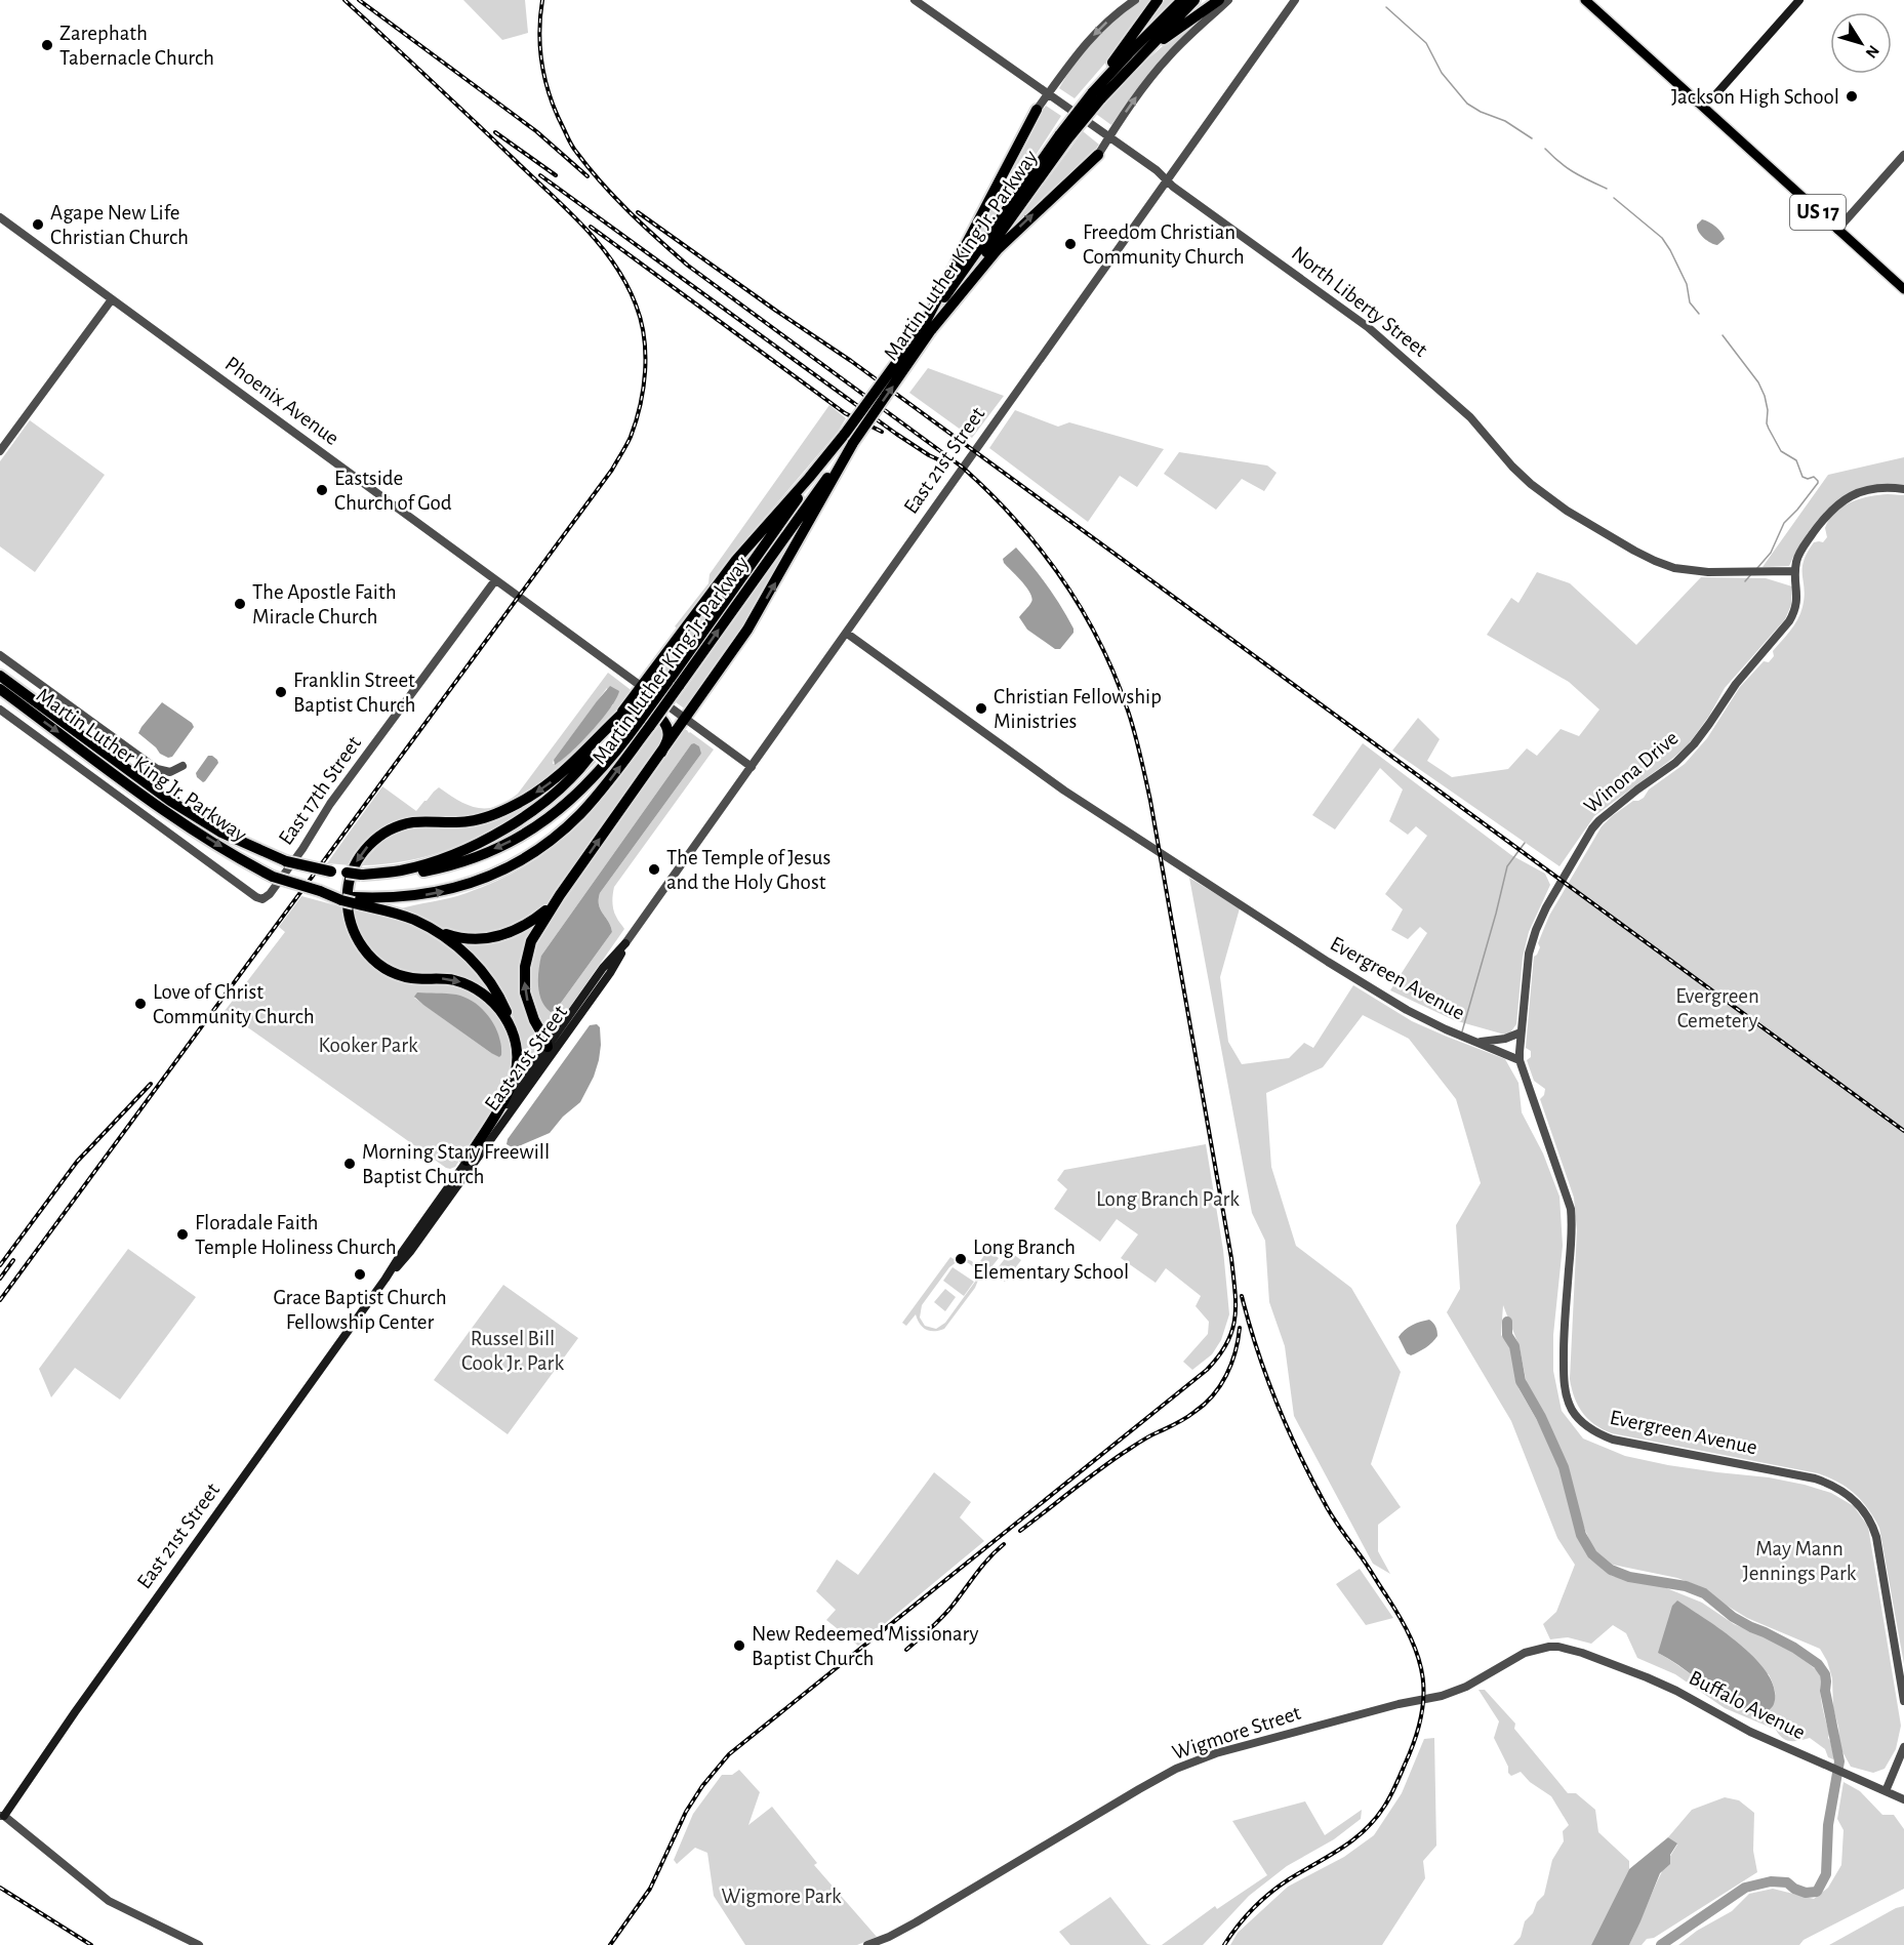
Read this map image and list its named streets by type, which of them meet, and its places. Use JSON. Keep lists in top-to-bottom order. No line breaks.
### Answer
{"streets":{"highway":["Martin Luther King Jr. Parkway"],"main road":["US 17","East 21st Street"],"street":["North Liberty Street","Phoenix Avenue","Winona Drive","East 17th Street","Evergreen Avenue","Buffalo Avenue","Wigmore Street"]},"crossings":[["North Liberty Street","East 21st Street"],["North Liberty Street","Winona Drive"],["Phoenix Avenue","East 21st Street"],["Phoenix Avenue","East 17th Street"],["East 21st Street","Evergreen Avenue"],["Winona Drive","Evergreen Avenue"],["Buffalo Avenue","Wigmore Street"]],"parks":["Evergreen Cemetery","Kooker Park","Long Branch Park","Russel Bill Cook Jr. Park","May Mann Jennings Park","Wigmore Park"],"places":["Zarephath Tabernacle Church","Jackson High School","Agape New Life Christian Church","Freedom Christian Community Church","Eastside Church of God","The Apostle Faith Miracle Church","Franklin Street Baptist Church","Christian Fellowship Ministries","The Temple of Jesus and the Holy Ghost","Love of Christ Community Church","Morning Stary Freewill Baptist Church","Floradale Faith Temple Holiness Church","Long Branch Elementary School","Grace Baptist Church Fellowship Center","New Redeemed Missionary Baptist Church"],"north":"bottom right"}
